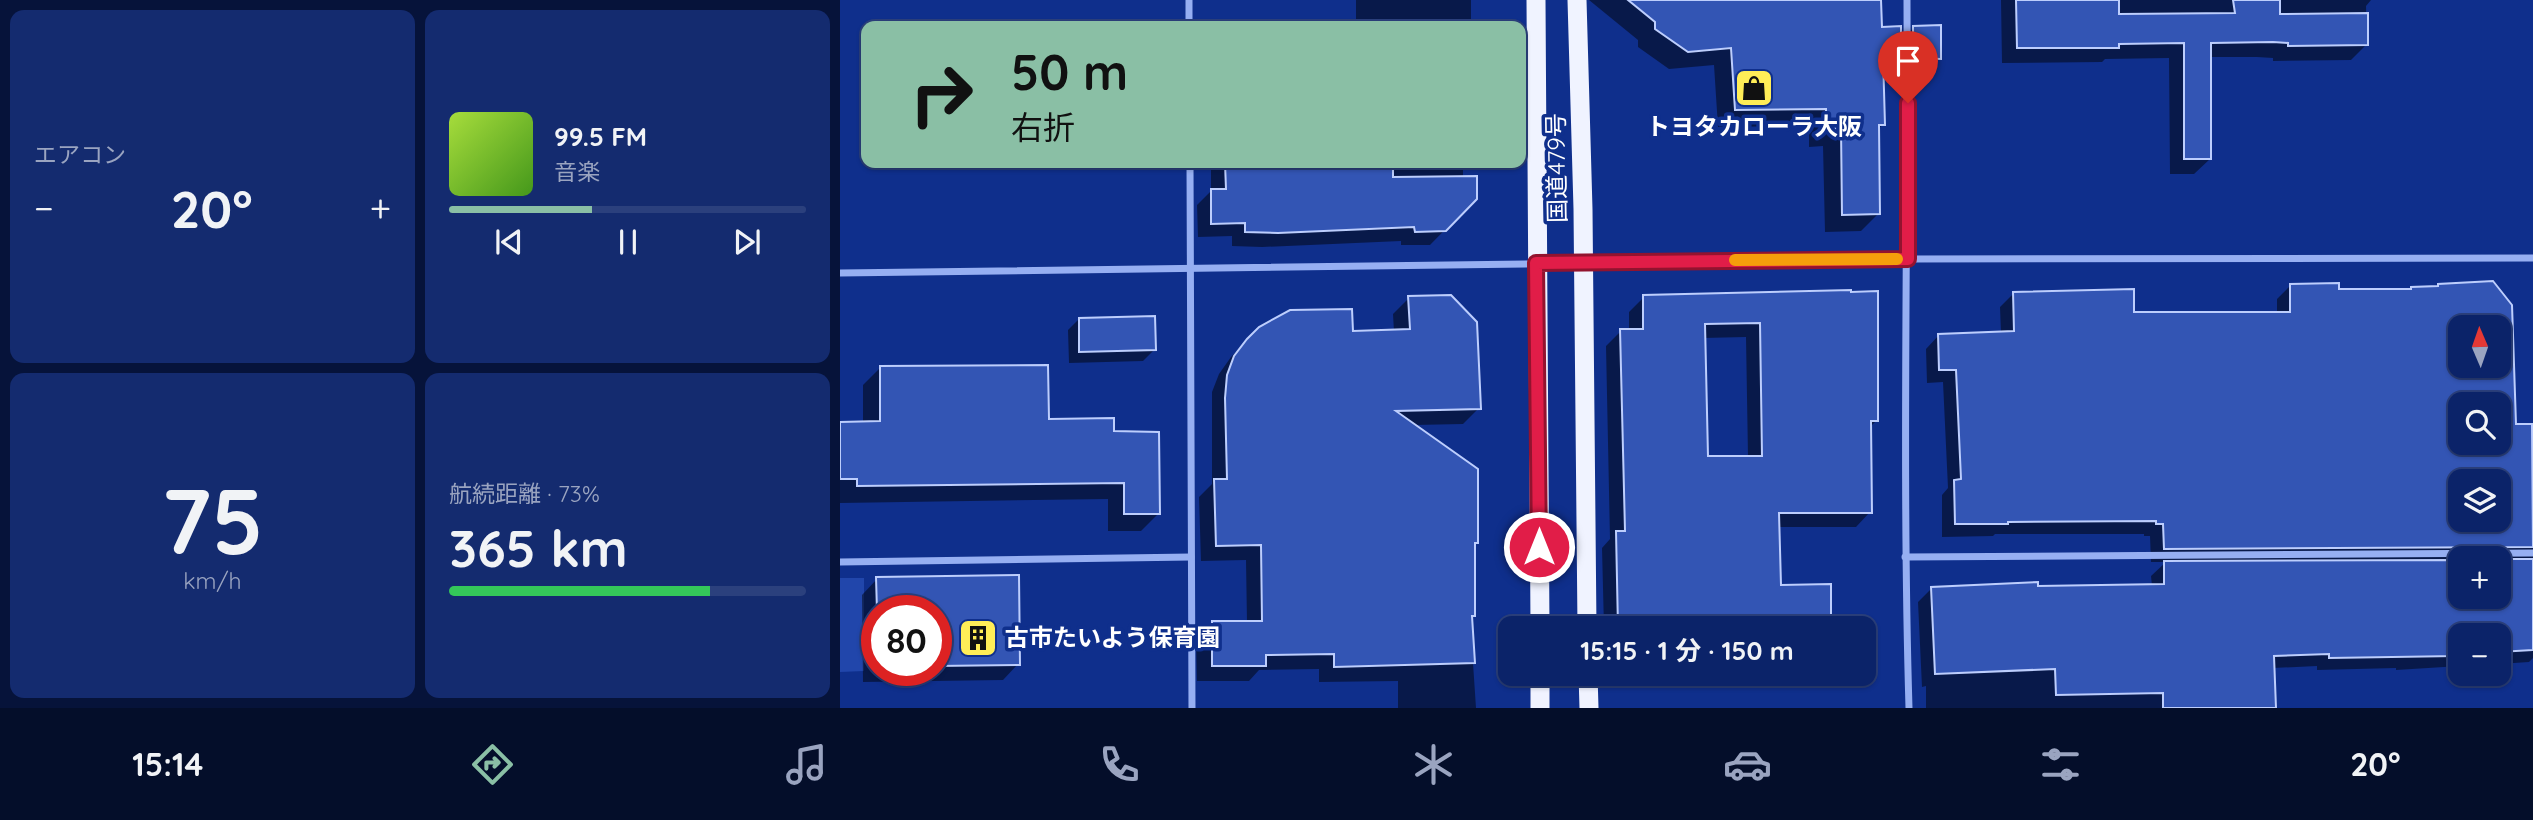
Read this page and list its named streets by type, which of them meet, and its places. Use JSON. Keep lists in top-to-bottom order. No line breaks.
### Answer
{"streets":{"highway":["国道479号"]},"places":{"shop":["トヨタカローラ大阪"],"building":["古市たいよう保育園"]},"north":"top","page":{"tile":["エアコン",["75","km/h"],["航続距離 · 73%","365 km"]],"turn":["50 m","右折"],"song":["99.5 FM","音楽"],"heat":["−","20°","+"],"map_buttons":["+","−"],"limit":"80","trip":"15:15 · 1 分 · 150 m","tabs":["15:14","20°"]}}
